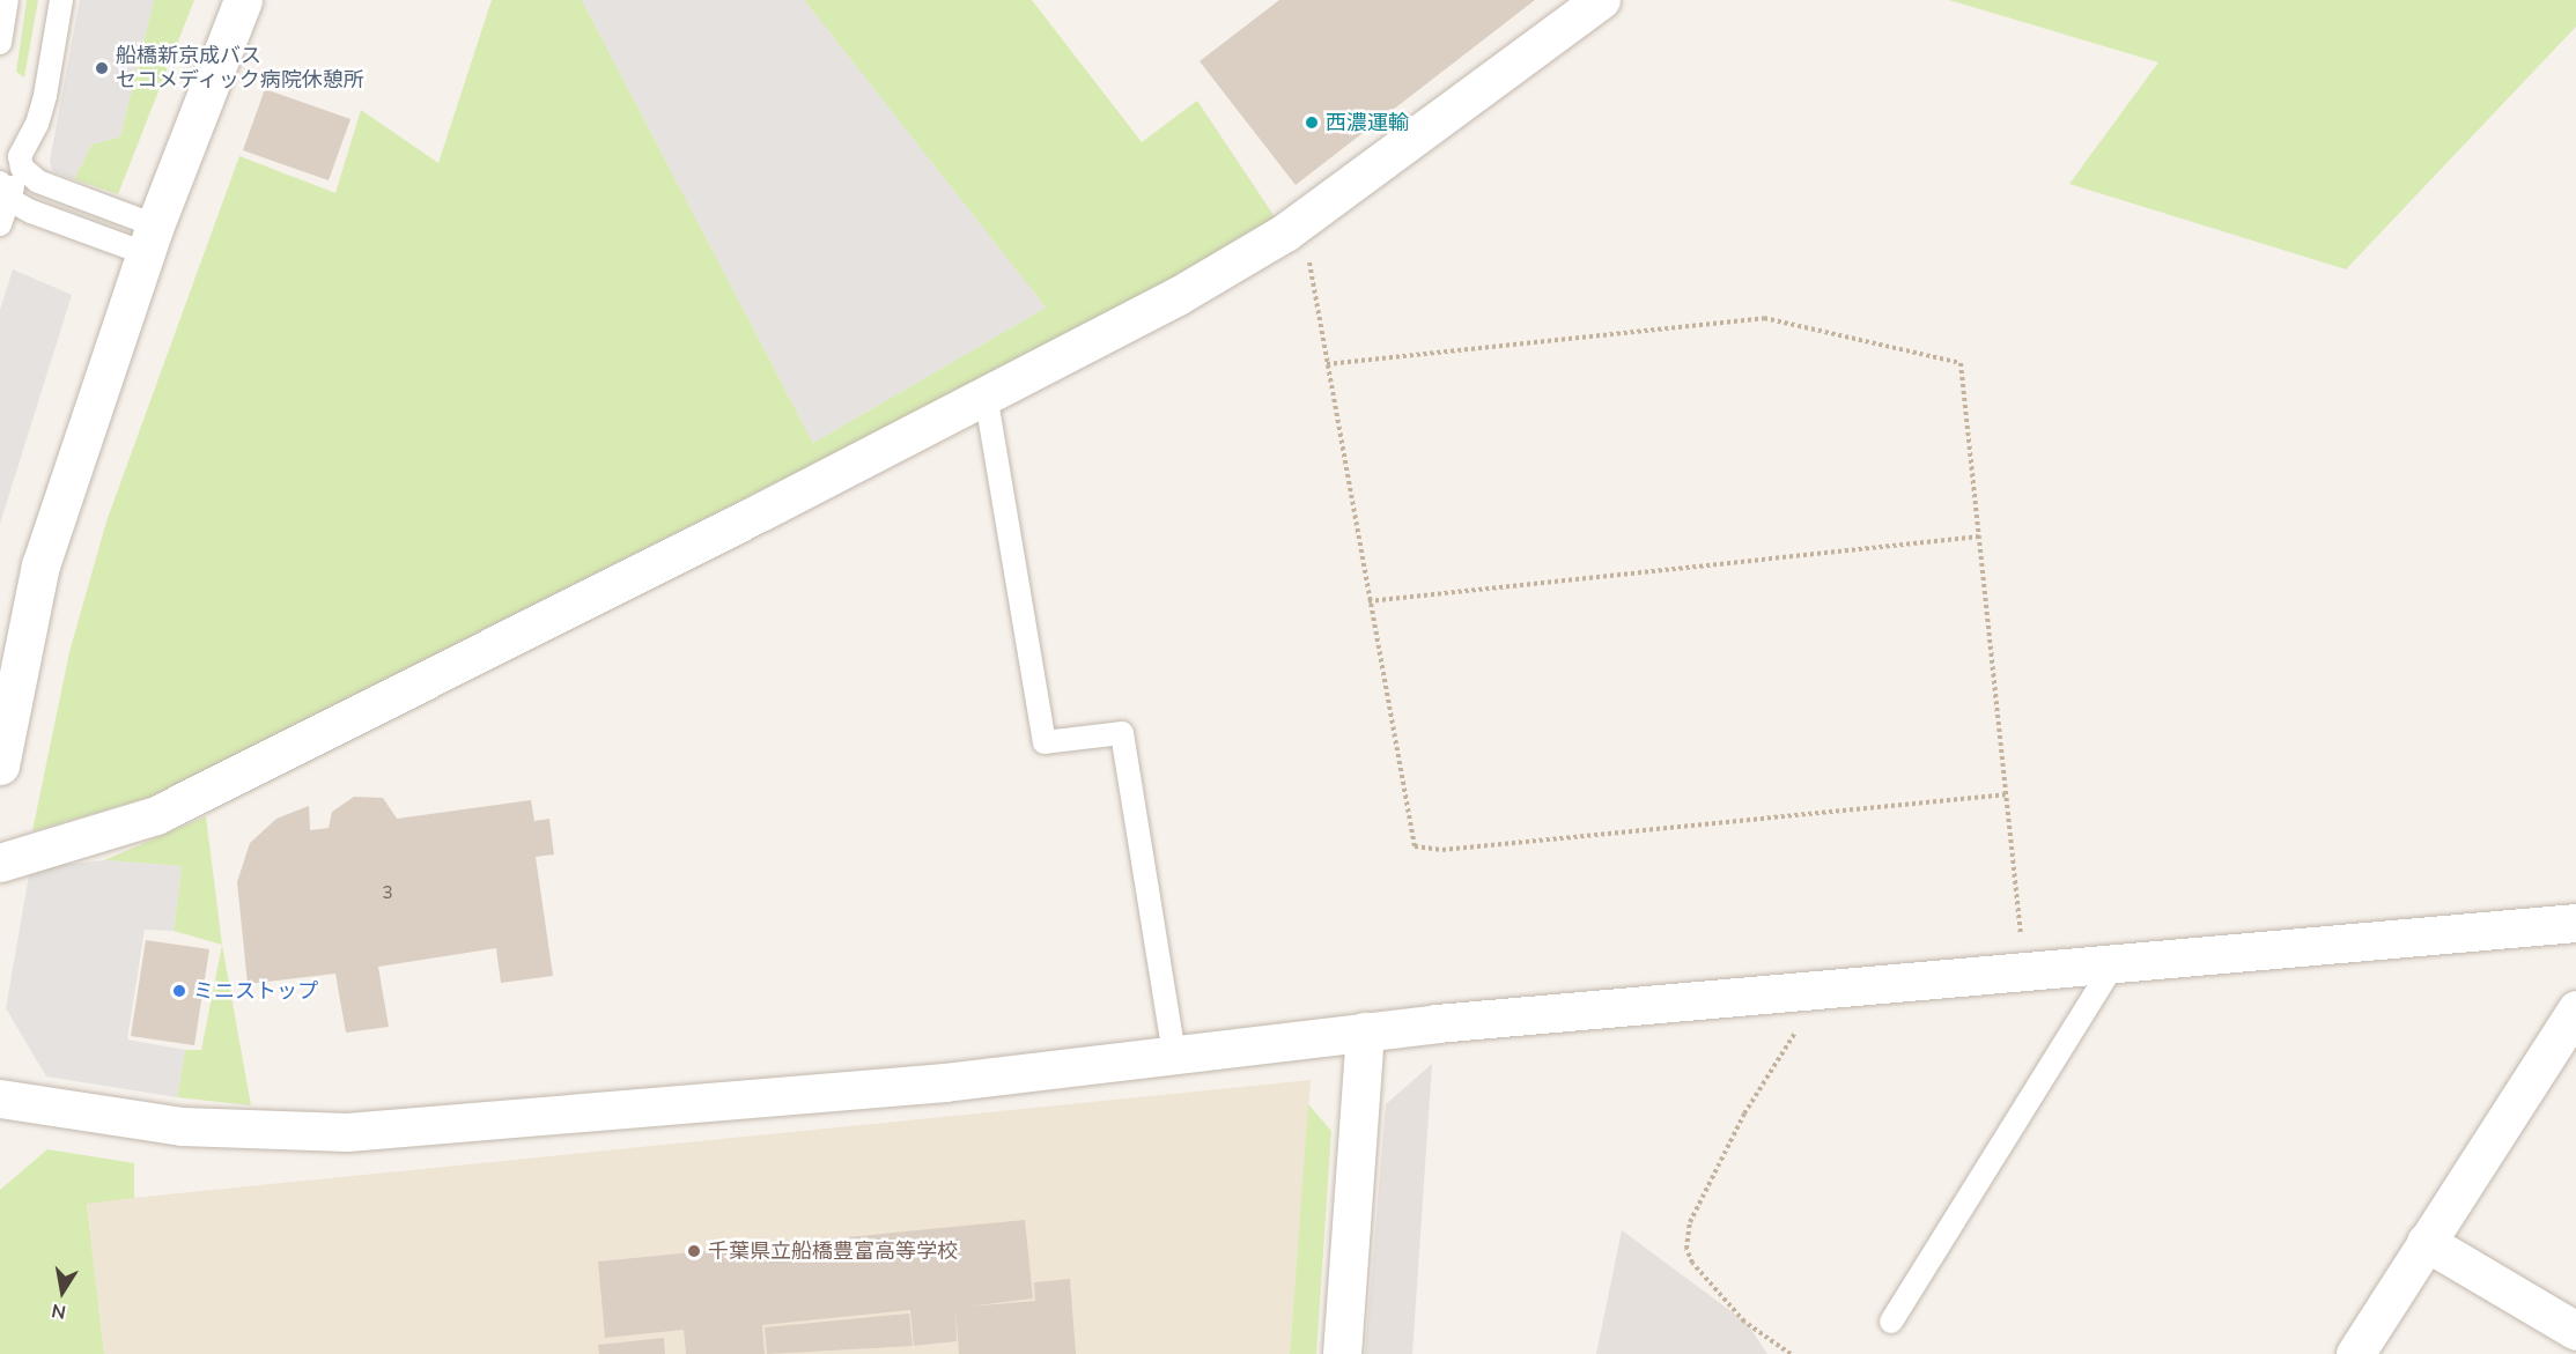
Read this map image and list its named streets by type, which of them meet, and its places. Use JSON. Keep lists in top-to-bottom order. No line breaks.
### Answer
{"places":["船橋新京成バス セコメディック病院休憩所","西濃運輸","ミニストップ","千葉県立船橋豊富高等学校"],"house_numbers":["3"],"north":"bottom"}
